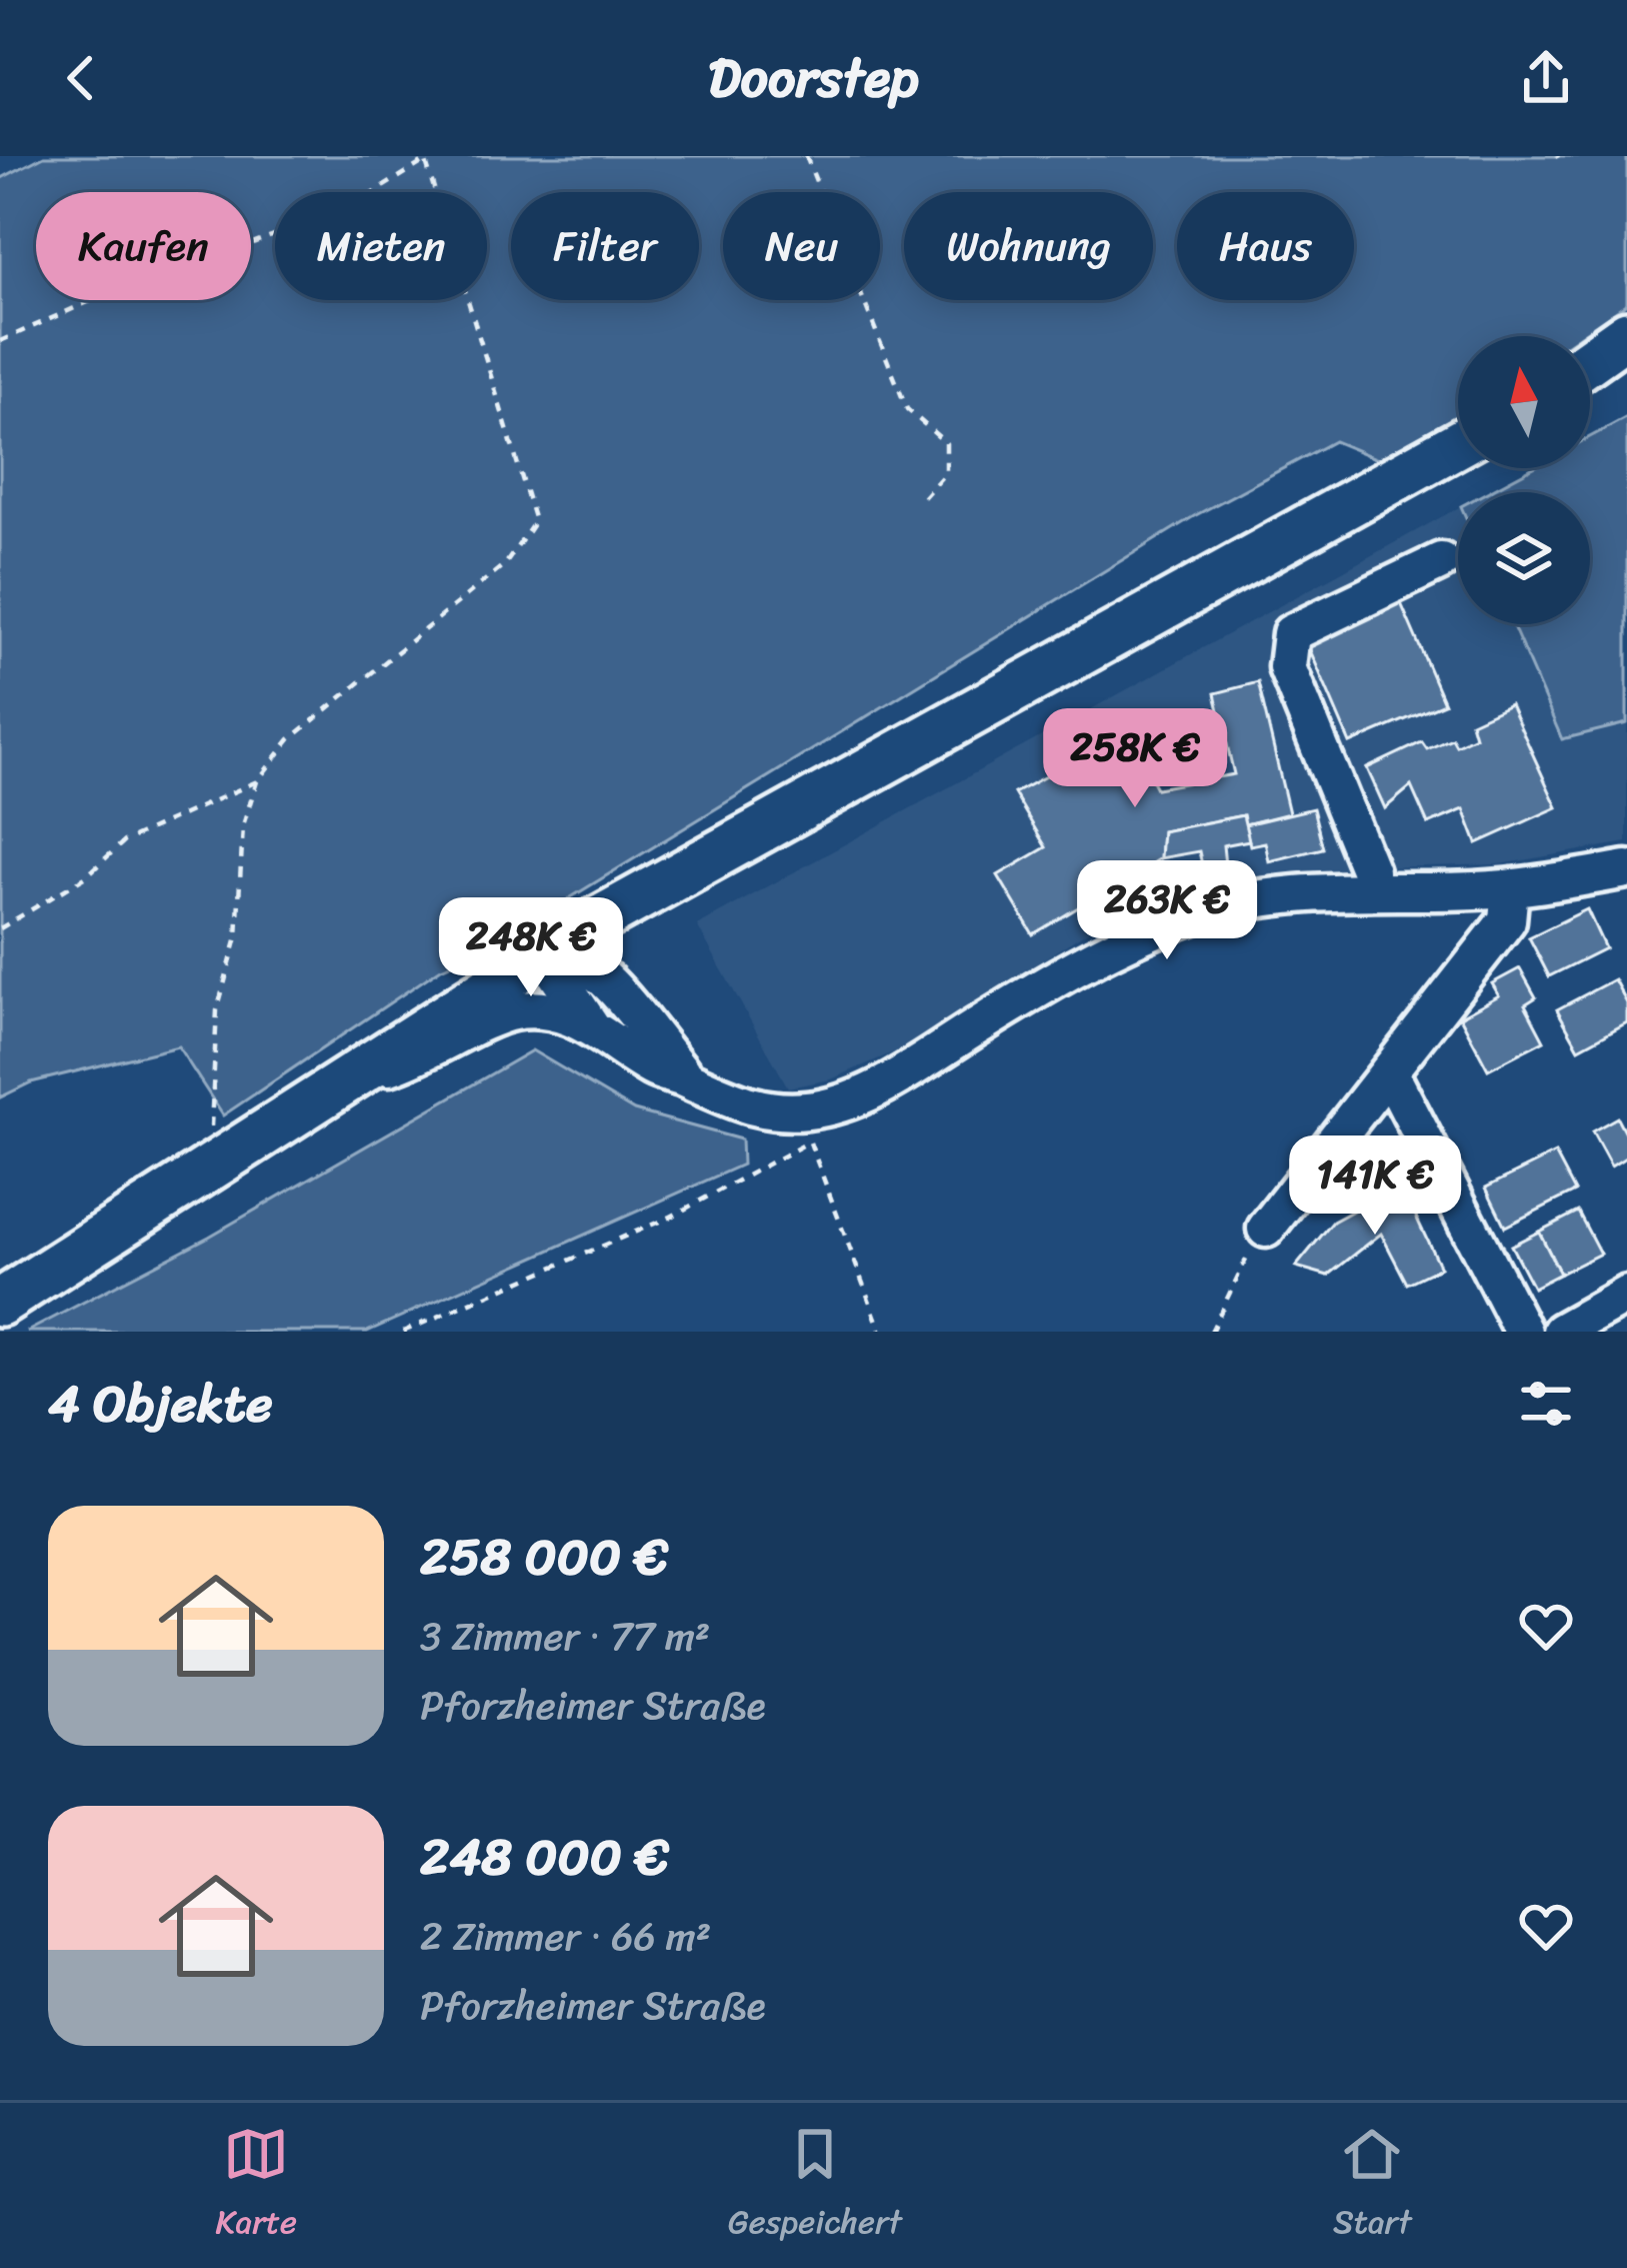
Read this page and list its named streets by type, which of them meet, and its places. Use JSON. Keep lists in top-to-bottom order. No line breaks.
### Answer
{"north":"top","page":{"header":"Doorstep","chip":["Kaufen","Mieten","Filter","Neu","Wohnung","Haus"],"price":["258K €","263K €","248K €","141K €"],"heading":"4 Objekte","list":[{"name":"258 000 €","note":"3 Zimmer · 77 m² · Pforzheimer Straße"},{"name":"248 000 €","note":"2 Zimmer · 66 m² · Pforzheimer Straße"}],"tabs":["Karte","Gespeichert","Start"]}}
